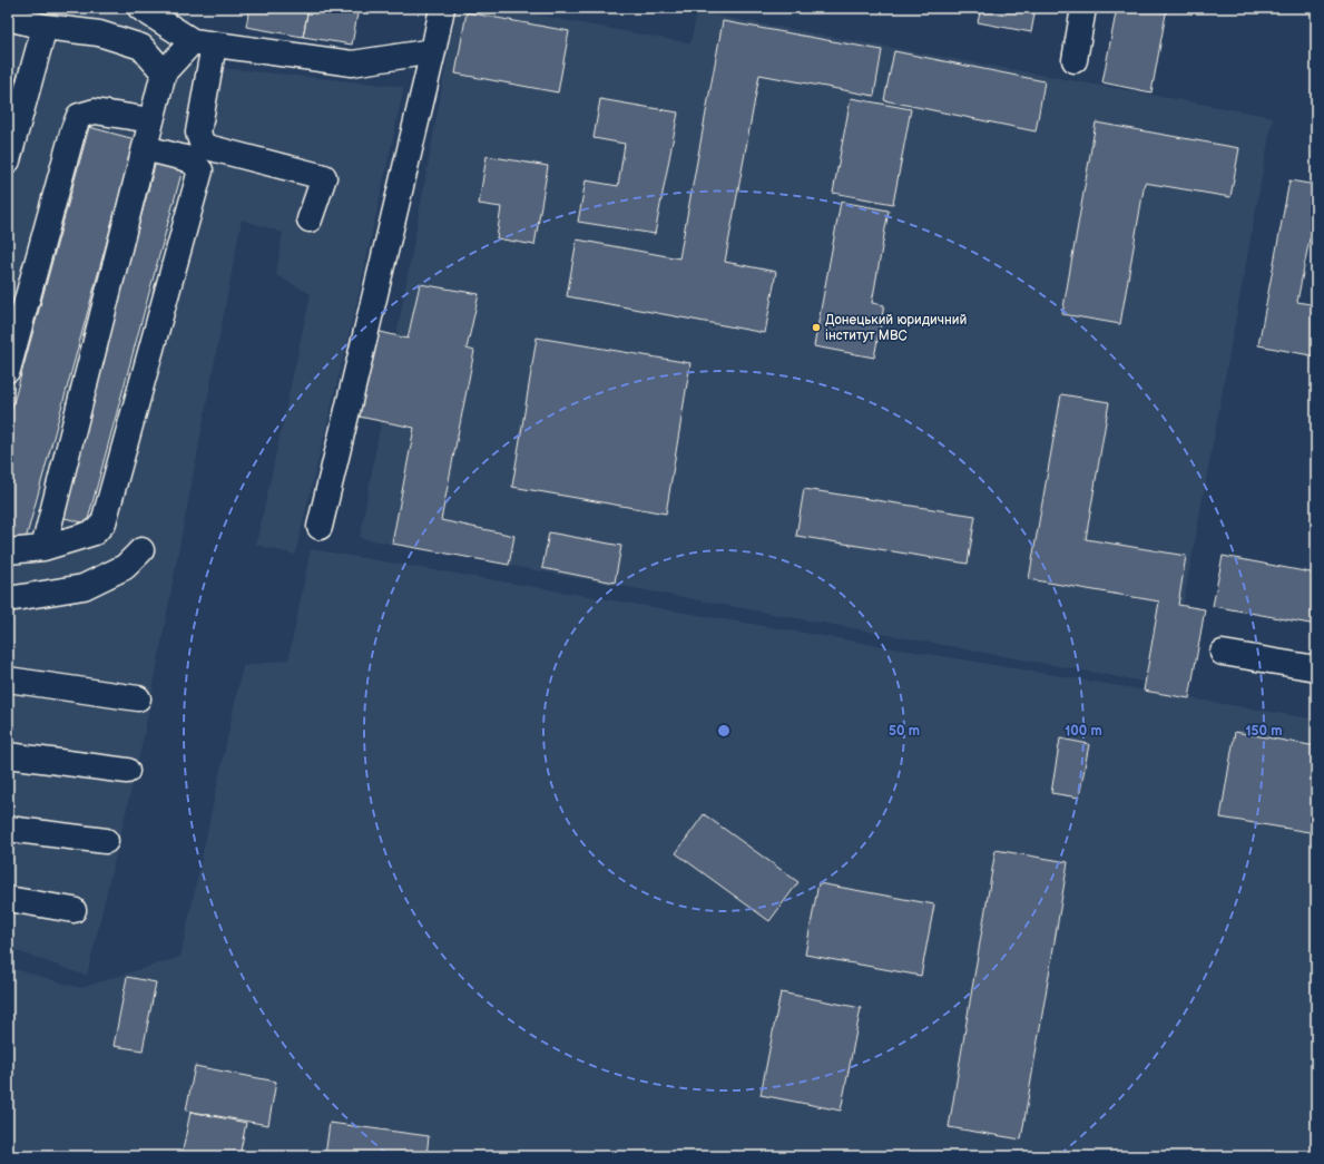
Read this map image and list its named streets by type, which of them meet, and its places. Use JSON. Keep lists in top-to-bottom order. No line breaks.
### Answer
{"places":["Донецький юридичний інститут МВС"],"rings":["50 m","100 m","150 m"]}
